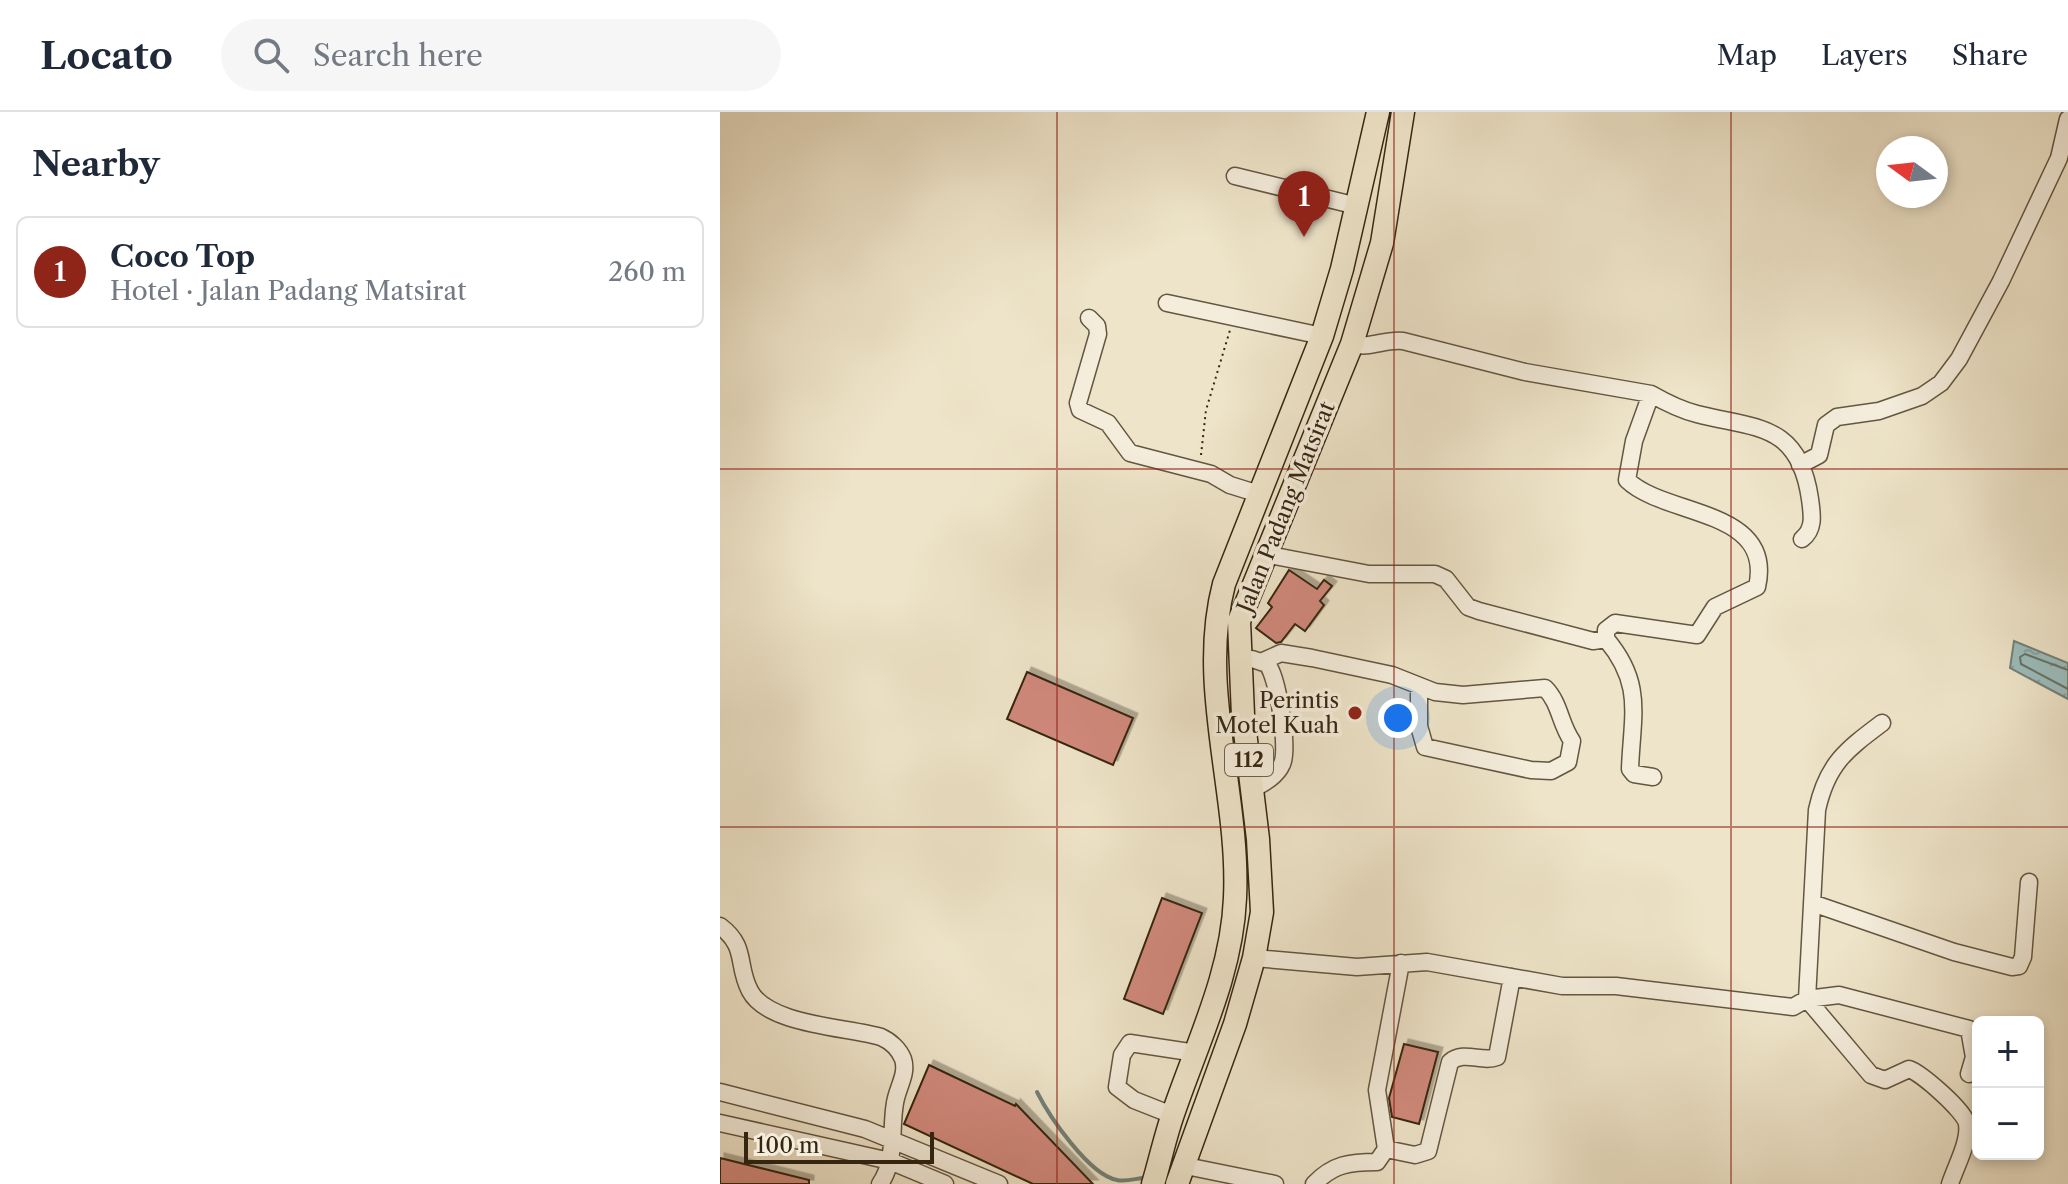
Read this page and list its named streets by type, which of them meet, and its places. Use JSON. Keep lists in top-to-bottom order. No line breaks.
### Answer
{"streets":{"main road":["Jalan Padang Matsirat","112"]},"places":["Perintis Motel Kuah"],"scale_bar":"100 m","north":"left","page":{"header":"Locato","search":"Search here","nav":["Map","Layers","Share"],"heading":"Nearby","pins":"1","list":[{"mark":"1","name":"Coco Top","note":"Hotel · Jalan Padang Matsirat","value":"260 m"}],"map_buttons":["+","−"],"scale":"100 m"}}
